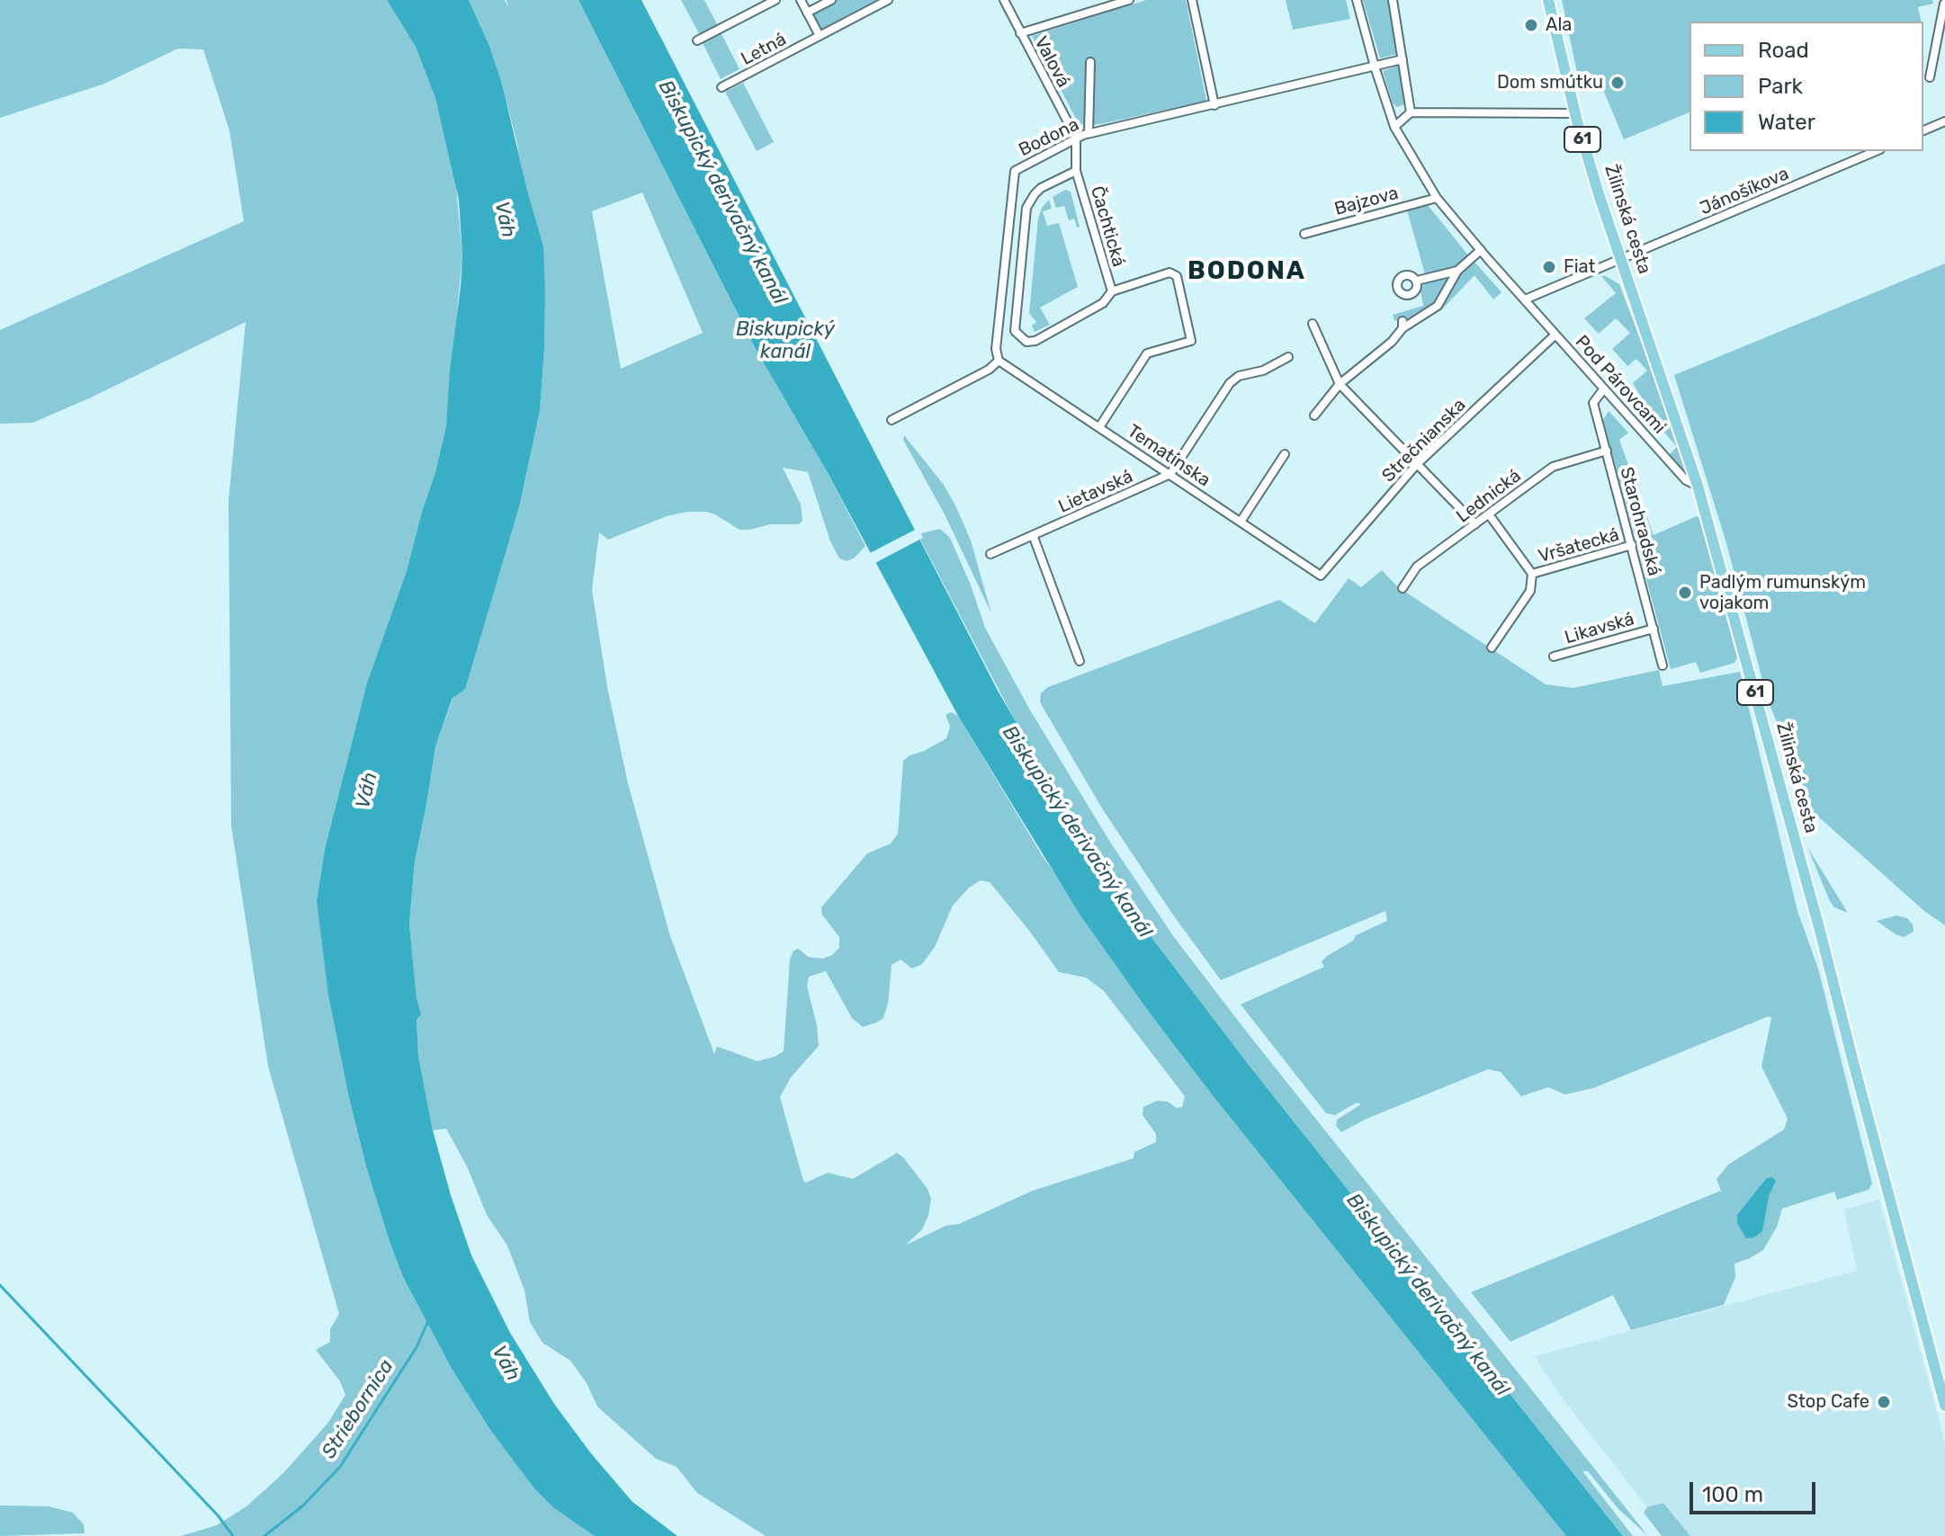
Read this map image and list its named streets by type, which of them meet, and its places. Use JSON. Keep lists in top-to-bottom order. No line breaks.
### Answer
{"streets":{"main road":["61","Žilinská cesta"],"street":["Letná","Valová","Bodona","Jánošíkova","Bajzova","Čachtická","Pod Párovcami","Strečnianska","Tematínska","Lietavská","Lednická","Starohradská","Vršatecká","Likavská"]},"crossings":[["Valová","Bodona"],["Valová","Čachtická"],["Bodona","Čachtická"],["Bodona","Pod Párovcami"],["Bodona","Tematínska"],["Jánošíkova","Žilinská cesta"],["Bajzova","Pod Párovcami"],["Žilinská cesta","Pod Párovcami"],["Pod Párovcami","Strečnianska"],["Pod Párovcami","Starohradská"],["Strečnianska","Tematínska"],["Tematínska","Lietavská"],["Lednická","Starohradská"],["Starohradská","Vršatecká"],["Starohradská","Likavská"]],"districts":["BODONA"],"water":["Biskupický derivačný kanál","Váh","Biskupický kanál","Striebornica"],"places":["Ala","Dom smútku","Fiat","Padlým rumunským vojakom","Stop Cafe"],"legend":["Road","Park","Water"],"scale_bar":"100 m"}
